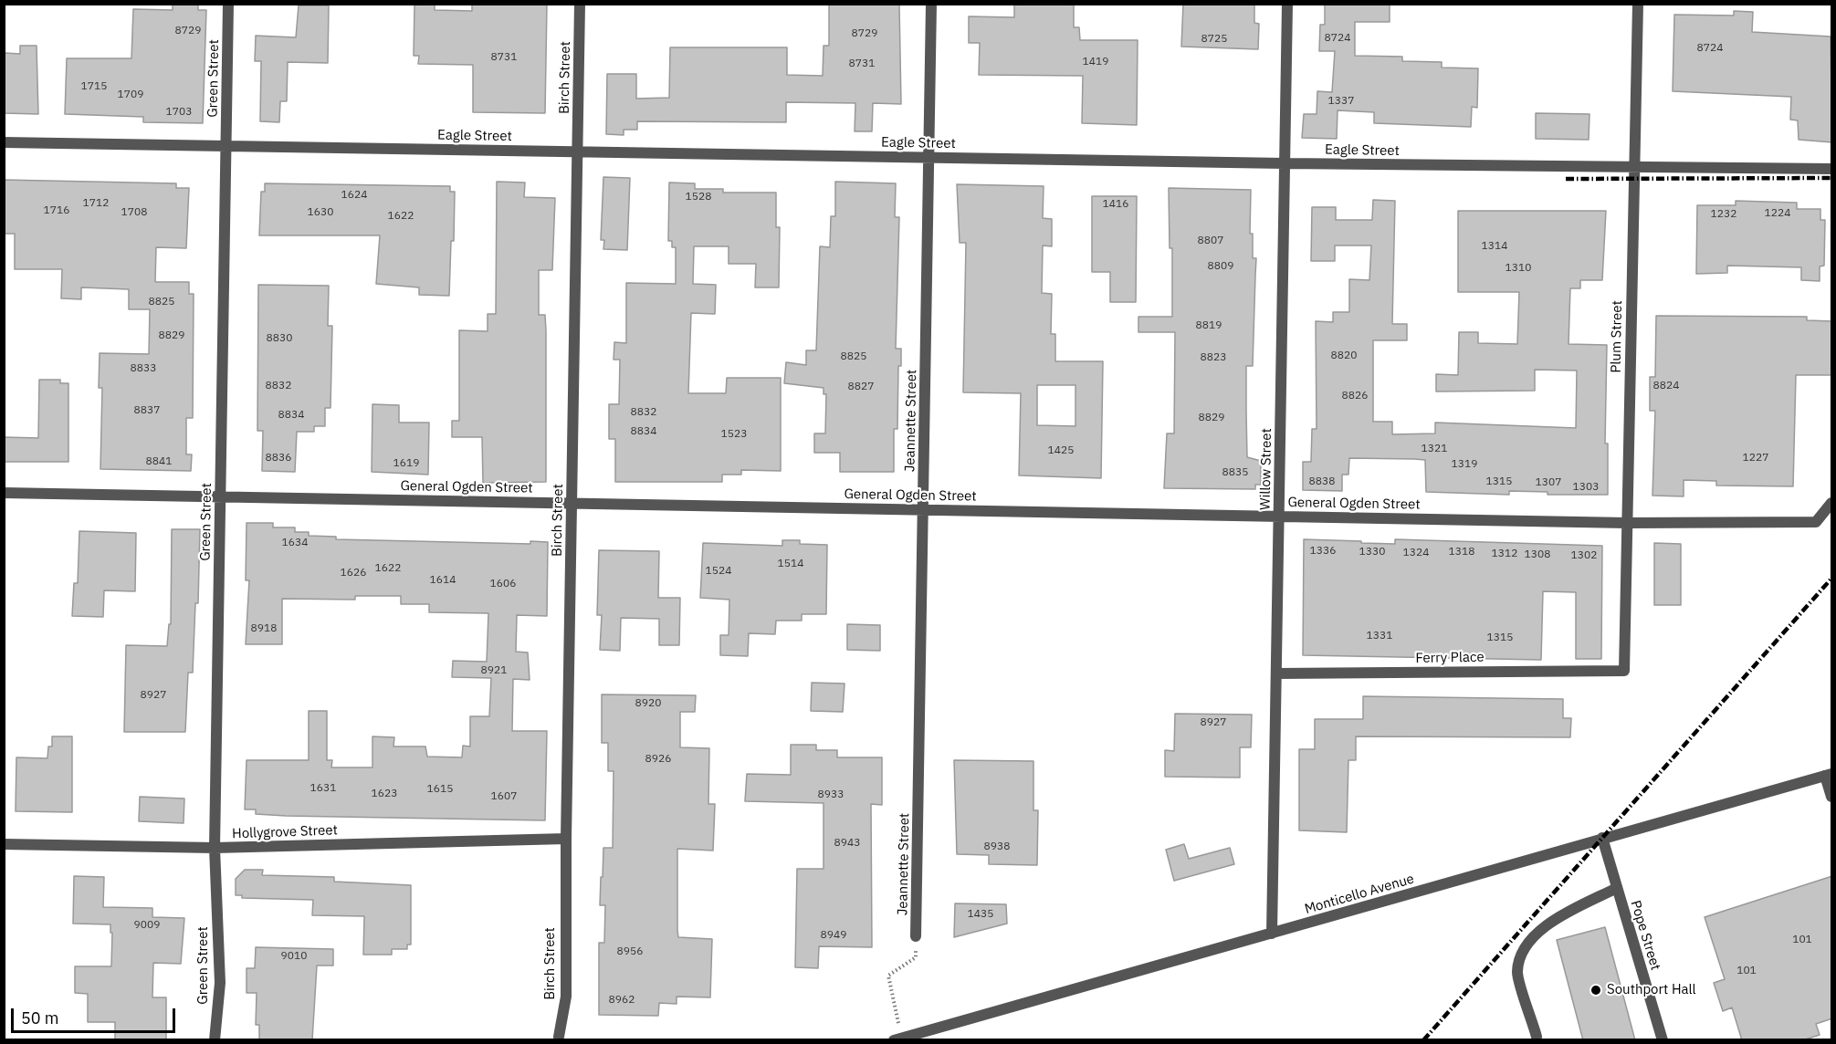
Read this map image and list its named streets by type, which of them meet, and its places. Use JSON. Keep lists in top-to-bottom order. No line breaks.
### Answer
{"streets":{"street":["Birch Street","Green Street","Eagle Street","Plum Street","Jeannette Street","Willow Street","General Ogden Street","Ferry Place","Hollygrove Street","Monticello Avenue","Pope Street"]},"crossings":[["Birch Street","Eagle Street"],["Birch Street","General Ogden Street"],["Birch Street","Hollygrove Street"],["Green Street","Eagle Street"],["Green Street","General Ogden Street"],["Green Street","Hollygrove Street"],["Eagle Street","Plum Street"],["Eagle Street","Jeannette Street"],["Eagle Street","Willow Street"],["Plum Street","General Ogden Street"],["Plum Street","Ferry Place"],["Jeannette Street","General Ogden Street"],["Willow Street","General Ogden Street"],["Willow Street","Ferry Place"],["Willow Street","Monticello Avenue"],["Monticello Avenue","Pope Street"]],"places":["Southport Hall"],"house_numbers":["8729","8729","8724","8725","8724","8731","1419","8731","1715","1709","1337","1703","1624","1528","1712","1416","1716","1708","1630","1224","1232","1622","8807","1314","8809","1310","8825","8819","8829","8830","8820","8825","8823","8833","8832","8824","8827","8826","8837","8832","8834","8829","8834","1523","1321","1425","8836","1227","8841","1619","1319","8835","8838","1315","1307","1303","1634","1336","1330","1318","1324","1312","1308","1302","1514","1622","1524","1626","1614","1606","8918","1331","1315","8921","8927","8920","8927","8926","1631","1615","1623","8933","1607","8943","8938","1435","9009","8949","101","8956","9010","101","8962"],"scale_bar":"50 m"}
